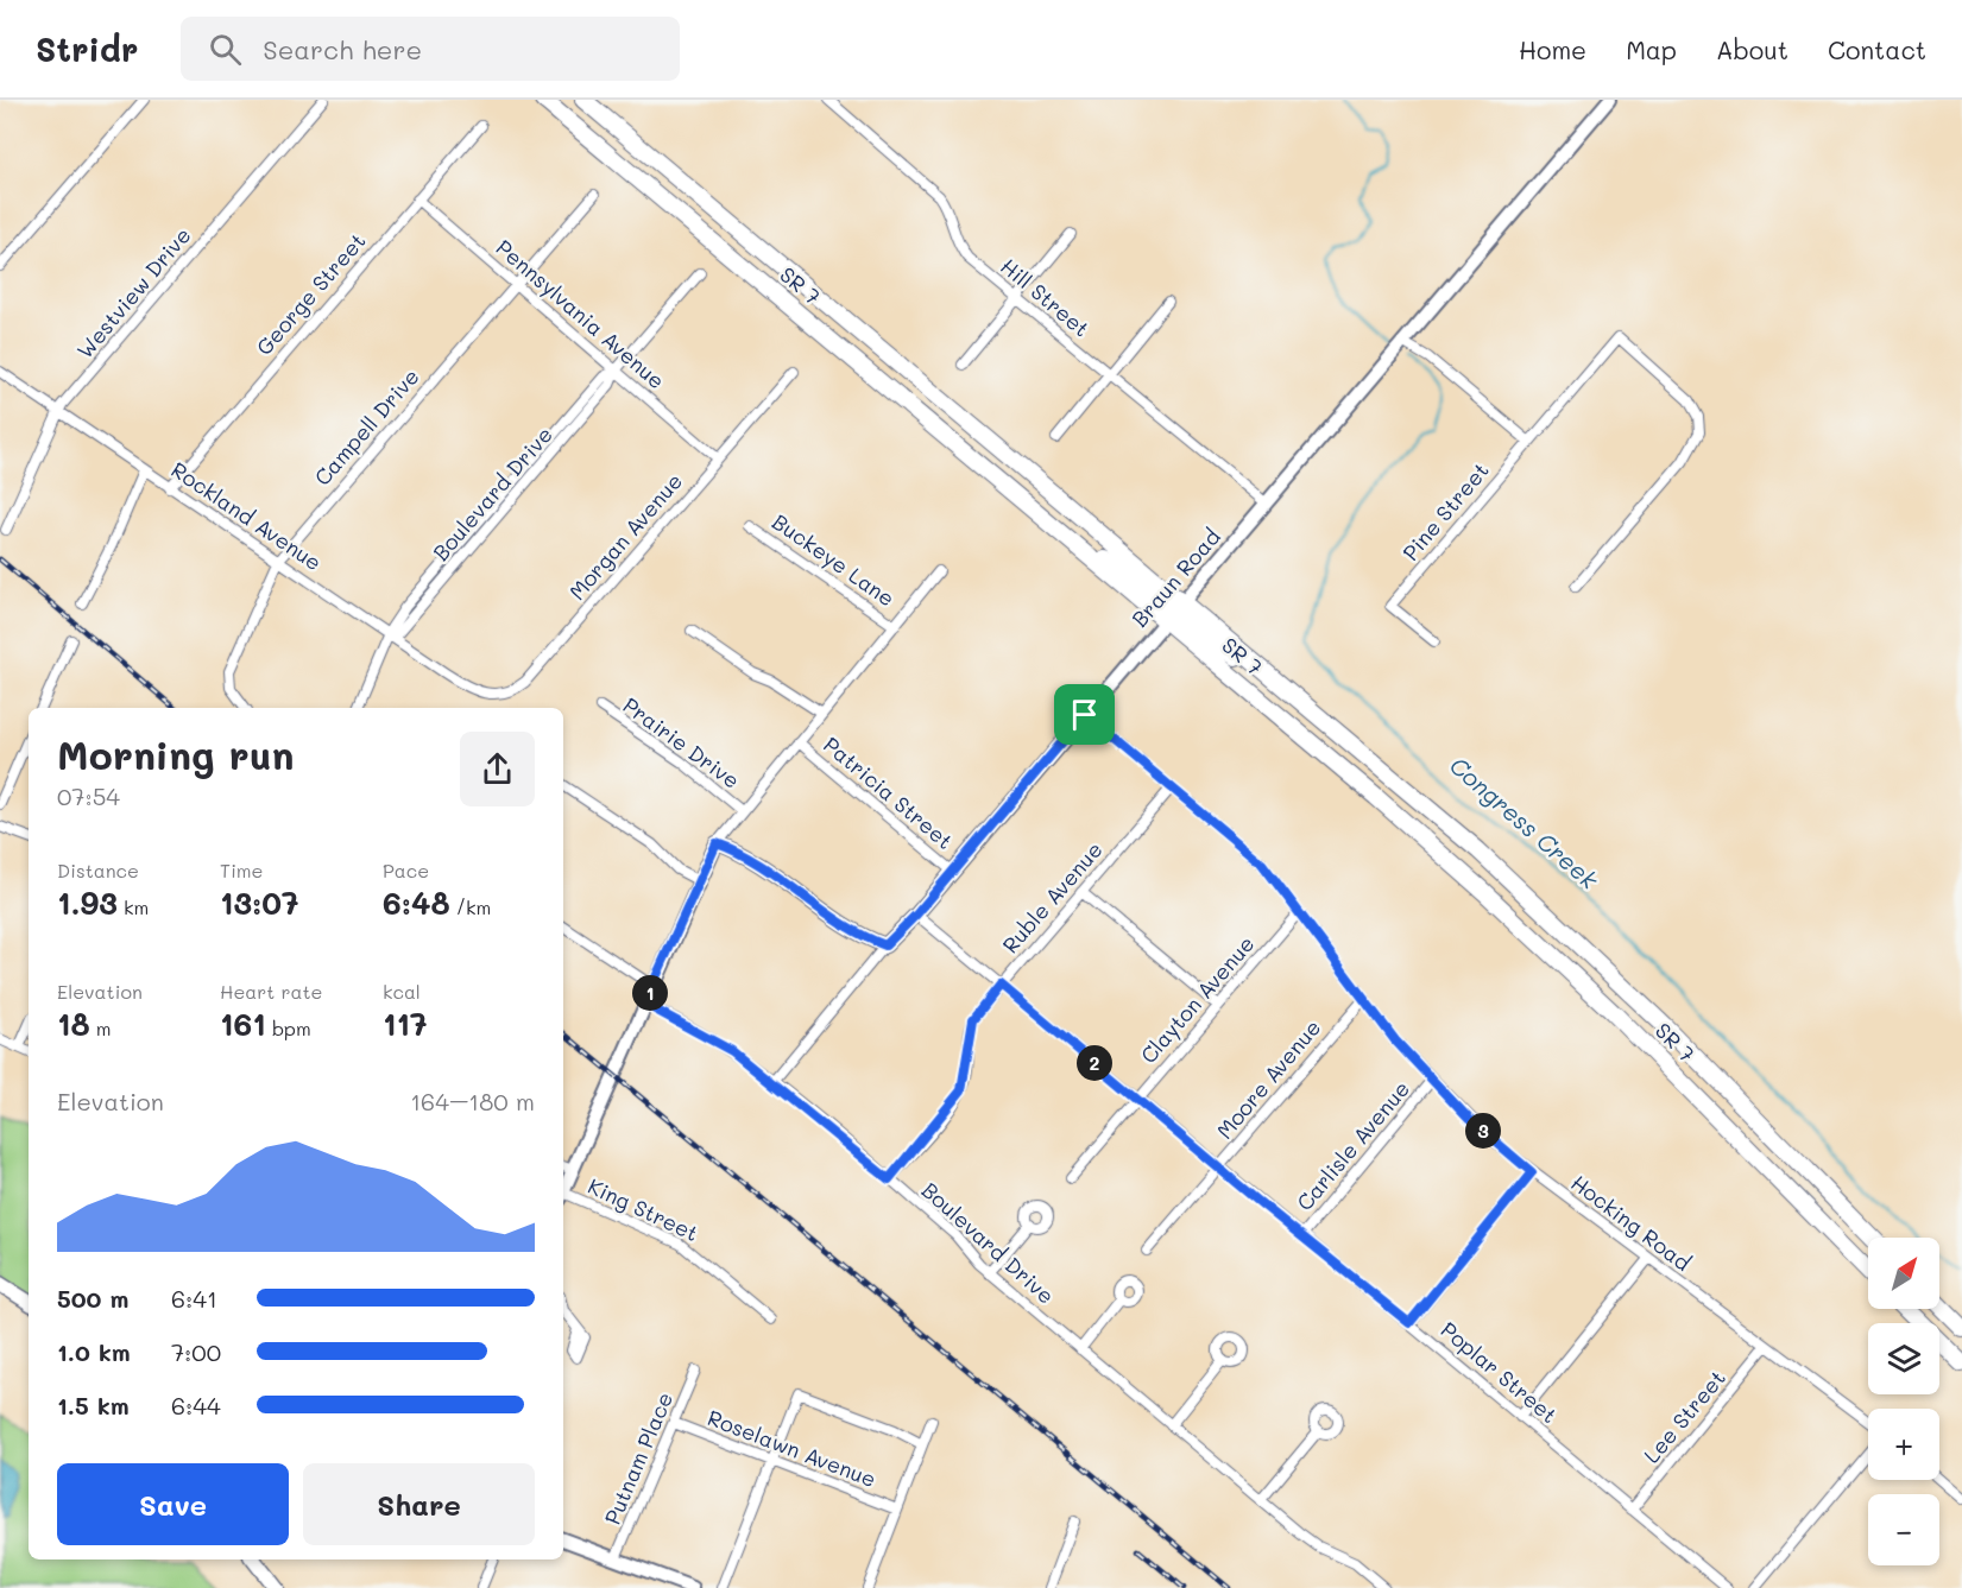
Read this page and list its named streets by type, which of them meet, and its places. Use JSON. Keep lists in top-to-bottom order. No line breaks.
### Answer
{"streets":{"highway":["SR 7"],"street":["Westview Drive","George Street","Hill Street","Pennsylvania Avenue","Campell Drive","Boulevard Drive","Pine Street","Rockland Avenue","Morgan Avenue","Buckeye Lane","Braun Road","Prairie Drive","Patricia Street","Ruble Avenue","Clayton Avenue","Moore Avenue","Carlisle Avenue","King Street","Hocking Road","Poplar Street","Lee Street","Roselawn Avenue","Putnam Place"]},"crossings":[["SR 7","Braun Road"],["Westview Drive","Rockland Avenue"],["George Street","Pennsylvania Avenue"],["George Street","Rockland Avenue"],["Hill Street","Braun Road"],["Pennsylvania Avenue","Campell Drive"],["Pennsylvania Avenue","Boulevard Drive"],["Pennsylvania Avenue","Morgan Avenue"],["Campell Drive","Rockland Avenue"],["Boulevard Drive","Rockland Avenue"],["Boulevard Drive","Braun Road"],["Boulevard Drive","Ruble Avenue"],["Rockland Avenue","Morgan Avenue"],["Braun Road","Patricia Street"],["Braun Road","Hocking Road"],["Braun Road","Poplar Street"],["Ruble Avenue","Hocking Road"],["Ruble Avenue","Poplar Street"],["Clayton Avenue","Hocking Road"],["Clayton Avenue","Poplar Street"],["Moore Avenue","Hocking Road"],["Moore Avenue","Poplar Street"],["Carlisle Avenue","Hocking Road"],["Carlisle Avenue","Poplar Street"],["Hocking Road","Lee Street"],["Poplar Street","Lee Street"],["Roselawn Avenue","Putnam Place"]],"water":["Congress Creek"],"north":"top right","page":{"header":"Stridr","search":"Search here","nav":["Home","Map","About","Contact"],"heading":["Morning run","07:54"],"stats":[["Distance","1.93 km"],["Time","13:07"],["Pace","6:48 /km"],["Elevation","18 m"],["Heart rate","161 bpm"],["kcal","117"]],"pins":["1","2","3"],"chart":["Elevation","164–180 m"],"map_buttons":["+","−"],"list":[{"name":"500 m","note":"6:41"},{"name":"1.0 km","note":"7:00"},{"name":"1.5 km","note":"6:44"}],"buttons":["Save","Share"]}}
